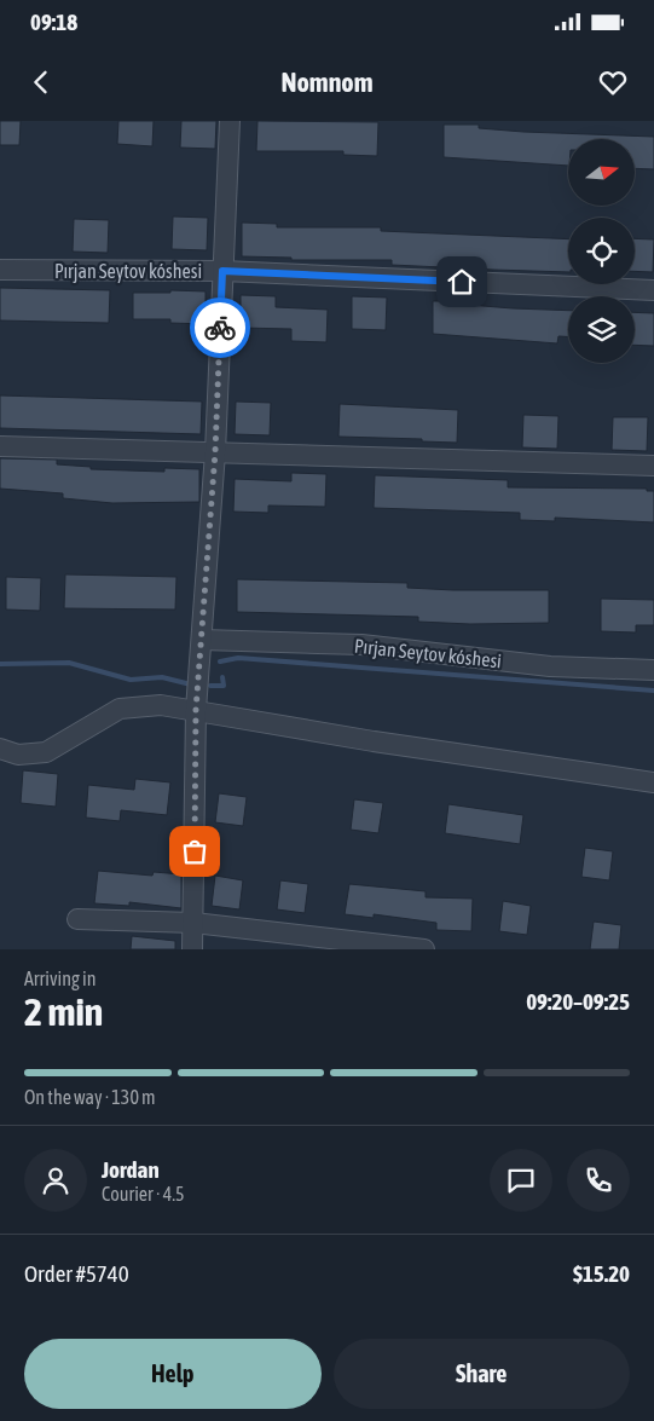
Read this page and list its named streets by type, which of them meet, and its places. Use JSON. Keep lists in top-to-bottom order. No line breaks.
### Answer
{"streets":{"street":["Pırjan Seytov kóshesi"]},"north":"right","page":{"status":"09:18","header":"Nomnom","heading":["2 min","Arriving in","09:20–09:25"],"panel":["Jordan","Courier · 4.5","Order #5740","$15.20"],"bar":"On the way · 130 m","buttons":["Help","Share"]}}
